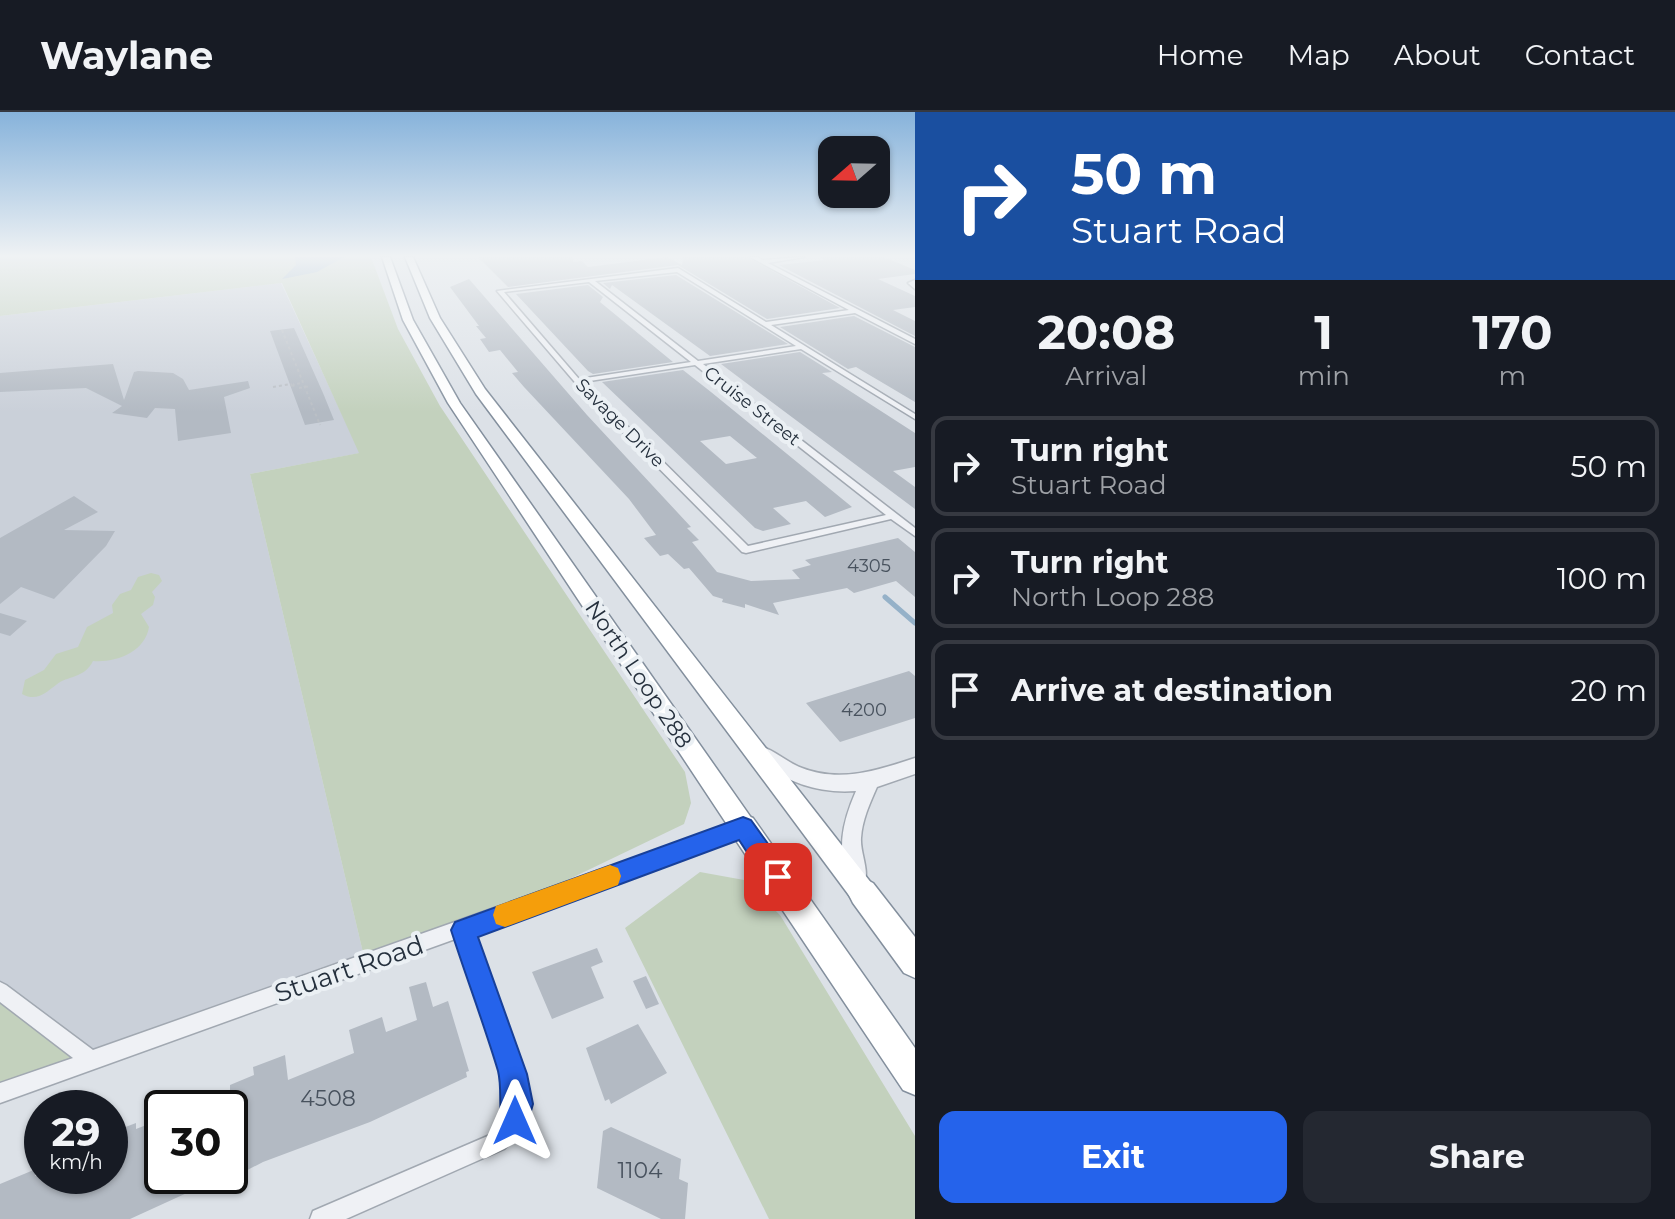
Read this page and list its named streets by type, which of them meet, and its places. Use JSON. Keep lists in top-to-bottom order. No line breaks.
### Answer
{"streets":{"highway":["North Loop 288"],"street":["Cruise Street","Savage Drive","Stuart Road"]},"crossings":[["Cruise Street","Savage Drive"],["North Loop 288","Stuart Road"]],"house_numbers":["4305","4200","4508","1104"],"north":"left","page":{"header":"Waylane","nav":["Home","Map","About","Contact"],"turn":["50 m","Stuart Road"],"eta":["20:08","Arrival","1","min","170","m"],"list":[{"name":"Turn right","note":"Stuart Road","value":"50 m"},{"name":"Turn right","note":"North Loop 288","value":"100 m"},{"name":"Arrive at destination","value":"20 m"}],"speed":"29 km/h","limit":"30","buttons":["Exit","Share"]}}
